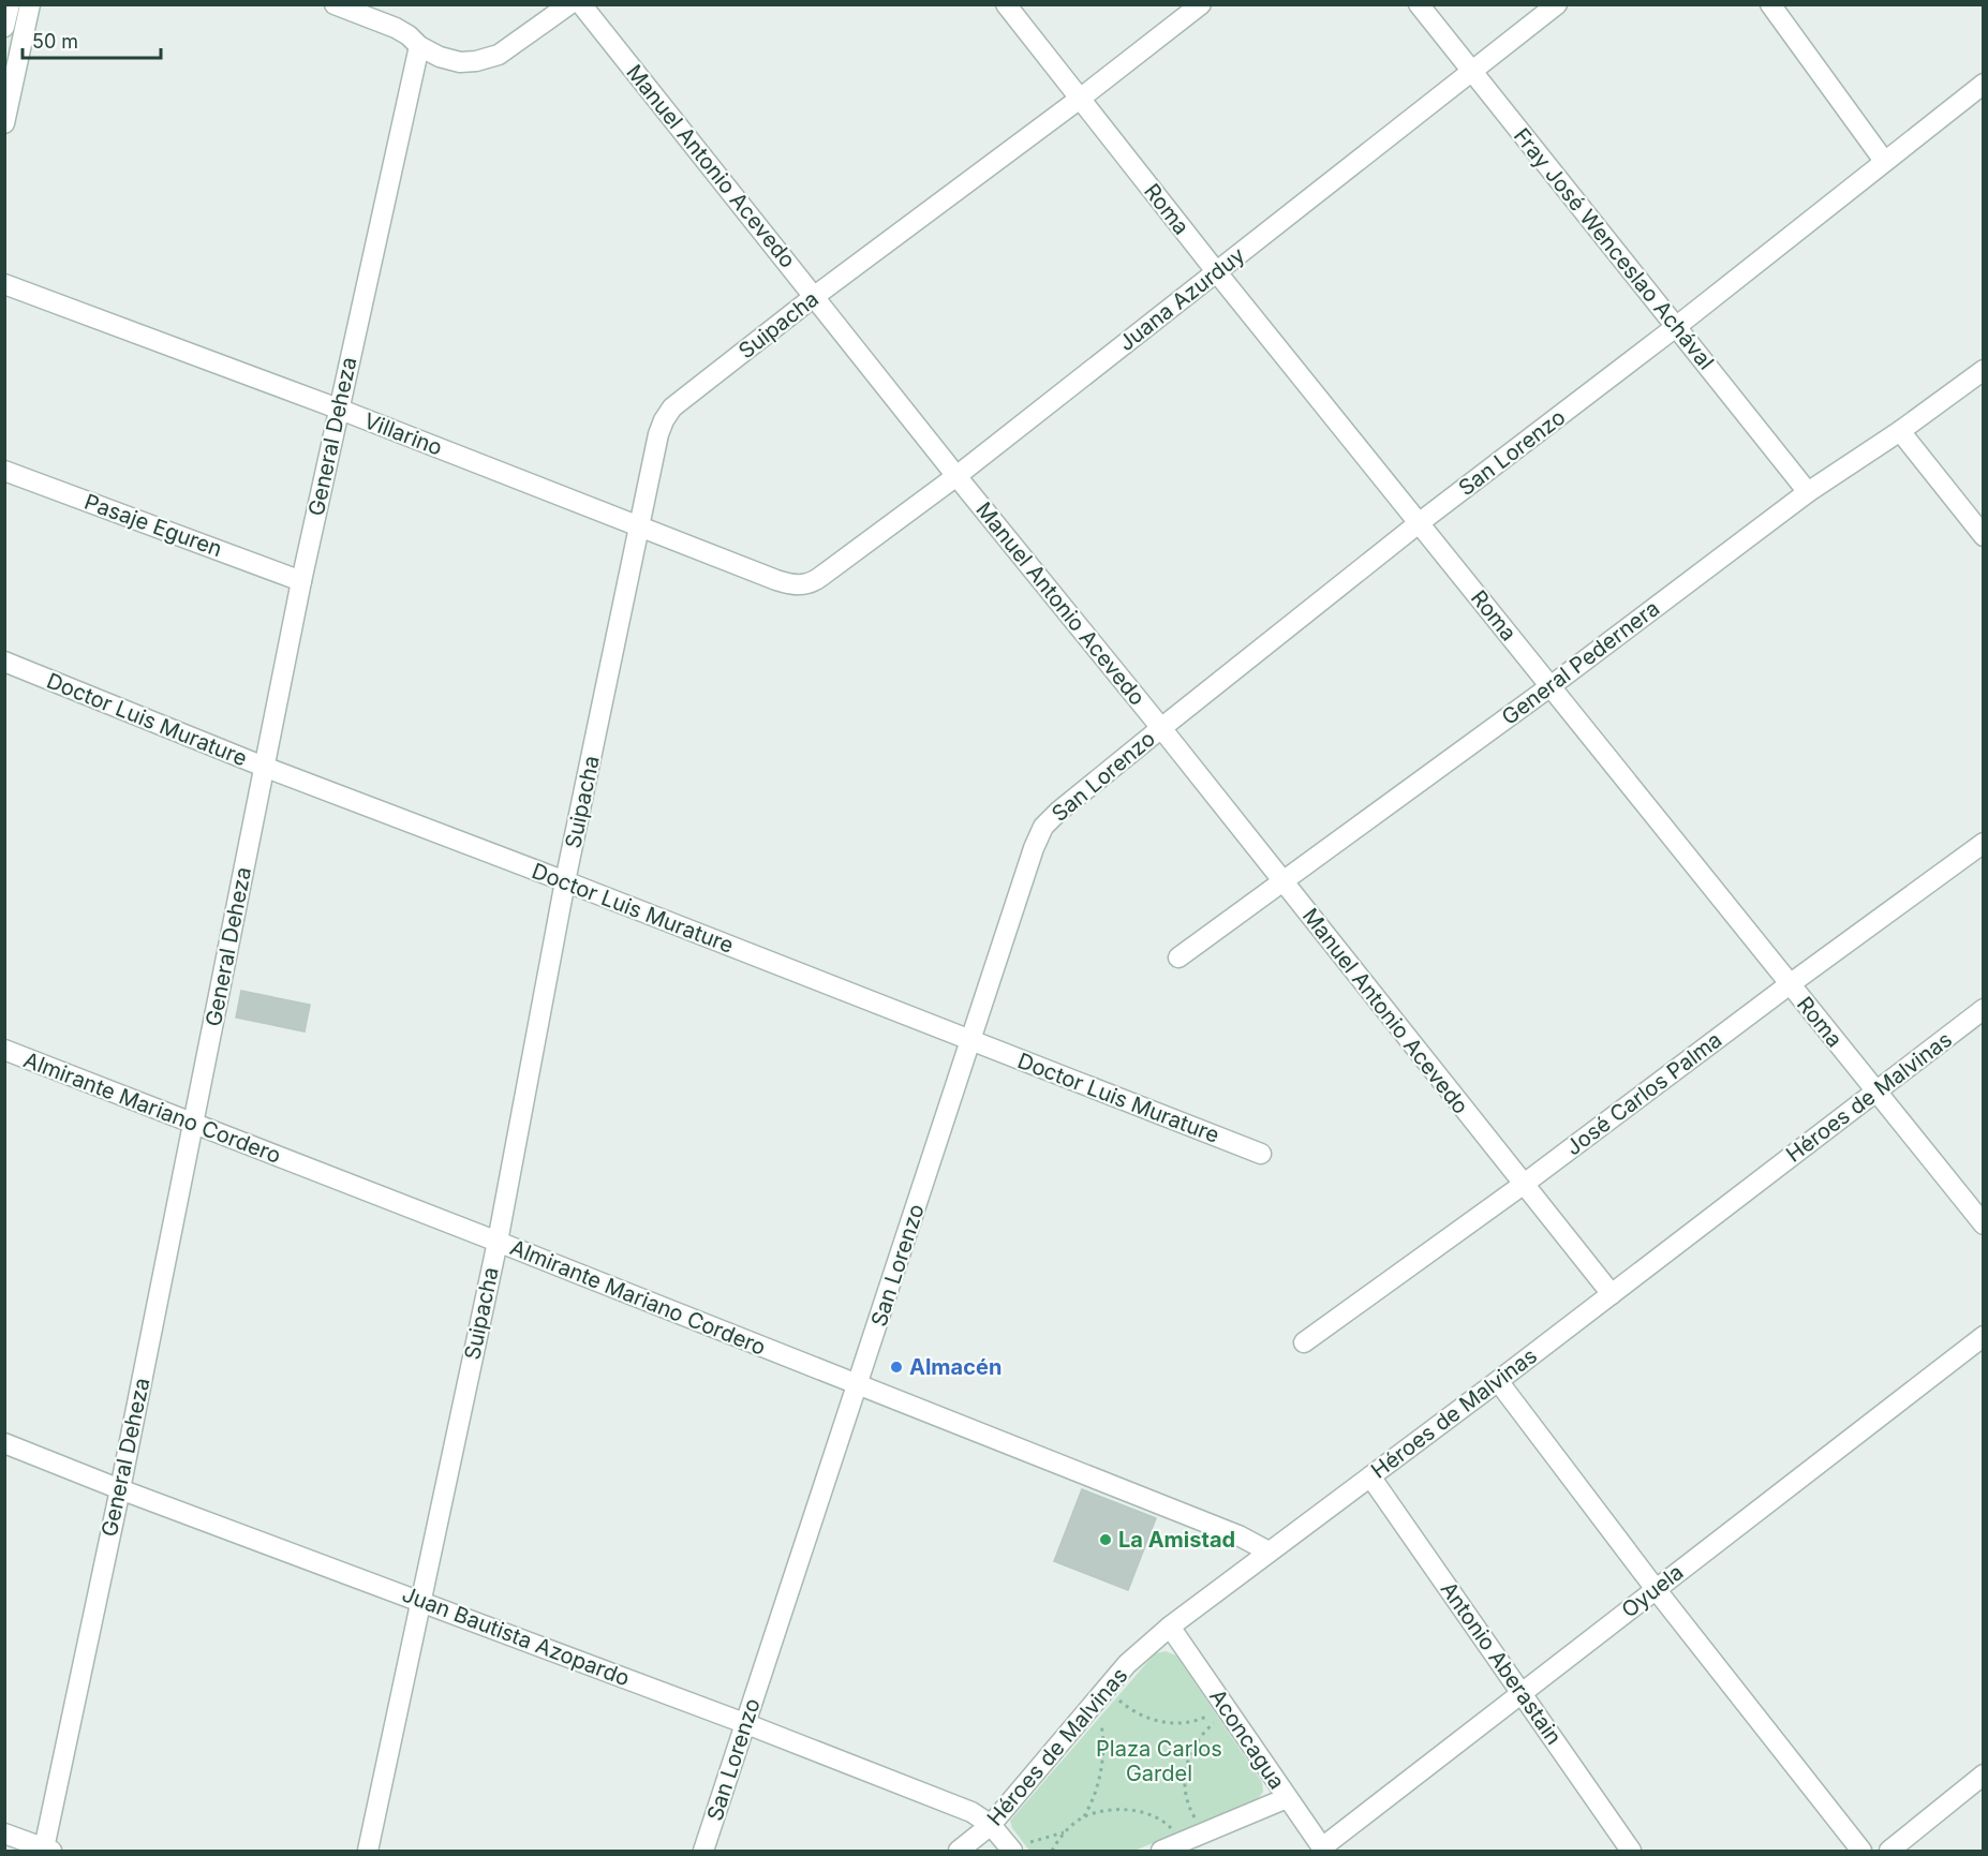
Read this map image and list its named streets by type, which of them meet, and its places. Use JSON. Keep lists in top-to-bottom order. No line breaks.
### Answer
{"streets":{"street":["Manuel Antonio Acevedo","Roma","Fray José Wenceslao Achával","Juana Azurduy","Suipacha","Villarino","General Deheza","San Lorenzo","Pasaje Eguren","General Pedernera","Doctor Luis Murature","José Carlos Palma","Héroes de Malvinas","Almirante Mariano Cordero","Oyuela","Juan Bautista Azopardo","Antonio Aberastain","Aconcagua"]},"crossings":[["Manuel Antonio Acevedo","Juana Azurduy"],["Manuel Antonio Acevedo","Suipacha"],["Manuel Antonio Acevedo","San Lorenzo"],["Manuel Antonio Acevedo","General Pedernera"],["Manuel Antonio Acevedo","José Carlos Palma"],["Manuel Antonio Acevedo","Héroes de Malvinas"],["Roma","Juana Azurduy"],["Roma","Suipacha"],["Roma","San Lorenzo"],["Roma","General Pedernera"],["Roma","José Carlos Palma"],["Roma","Héroes de Malvinas"],["Fray José Wenceslao Achával","Juana Azurduy"],["Fray José Wenceslao Achával","San Lorenzo"],["Fray José Wenceslao Achával","General Pedernera"],["Juana Azurduy","Villarino"],["Suipacha","Villarino"],["Suipacha","Doctor Luis Murature"],["Suipacha","Almirante Mariano Cordero"],["Suipacha","Juan Bautista Azopardo"],["Villarino","General Deheza"],["General Deheza","Pasaje Eguren"],["General Deheza","Doctor Luis Murature"],["General Deheza","Almirante Mariano Cordero"],["General Deheza","Juan Bautista Azopardo"],["San Lorenzo","Doctor Luis Murature"],["San Lorenzo","Almirante Mariano Cordero"],["San Lorenzo","Juan Bautista Azopardo"],["Héroes de Malvinas","Almirante Mariano Cordero"],["Héroes de Malvinas","Juan Bautista Azopardo"],["Héroes de Malvinas","Antonio Aberastain"],["Héroes de Malvinas","Aconcagua"],["Oyuela","Antonio Aberastain"],["Oyuela","Aconcagua"]],"parks":["Plaza Carlos Gardel"],"places":["Almacén","La Amistad"],"scale_bar":"50 m"}
